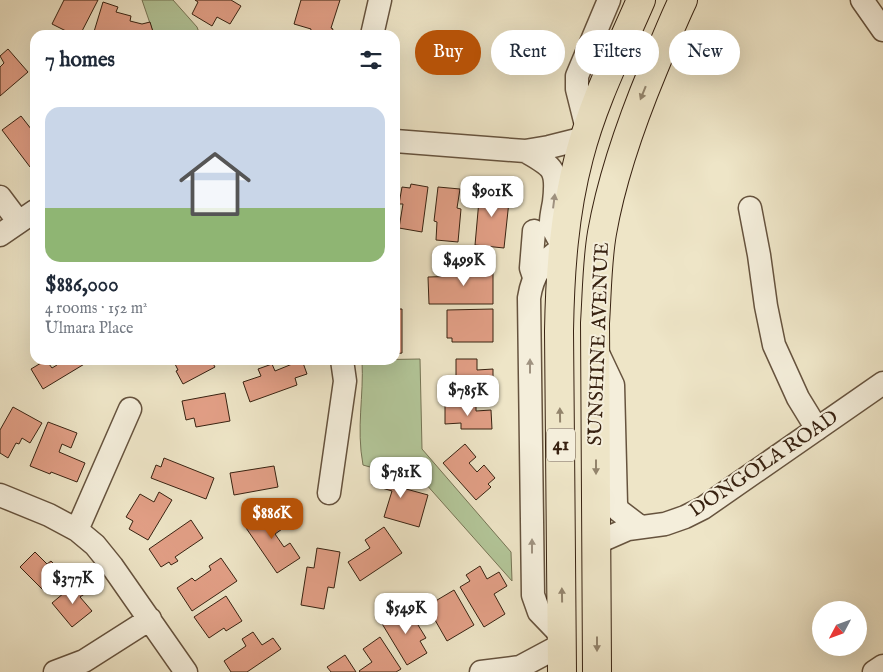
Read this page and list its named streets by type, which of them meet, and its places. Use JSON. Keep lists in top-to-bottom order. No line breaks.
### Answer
{"streets":{"main road":["SUNSHINE AVENUE","41"],"street":["DONGOLA ROAD"]},"crossings":[["SUNSHINE AVENUE","DONGOLA ROAD"]],"north":"bottom left","page":{"chip":["Buy","Rent","Filters","New"],"heading":"7 homes","list":[{"name":"$886,000","note":"4 rooms · 152 m² · Ulmara Place"}],"price":["$901K","$499K","$785K","$781K","$886K","$377K","$549K"]}}
